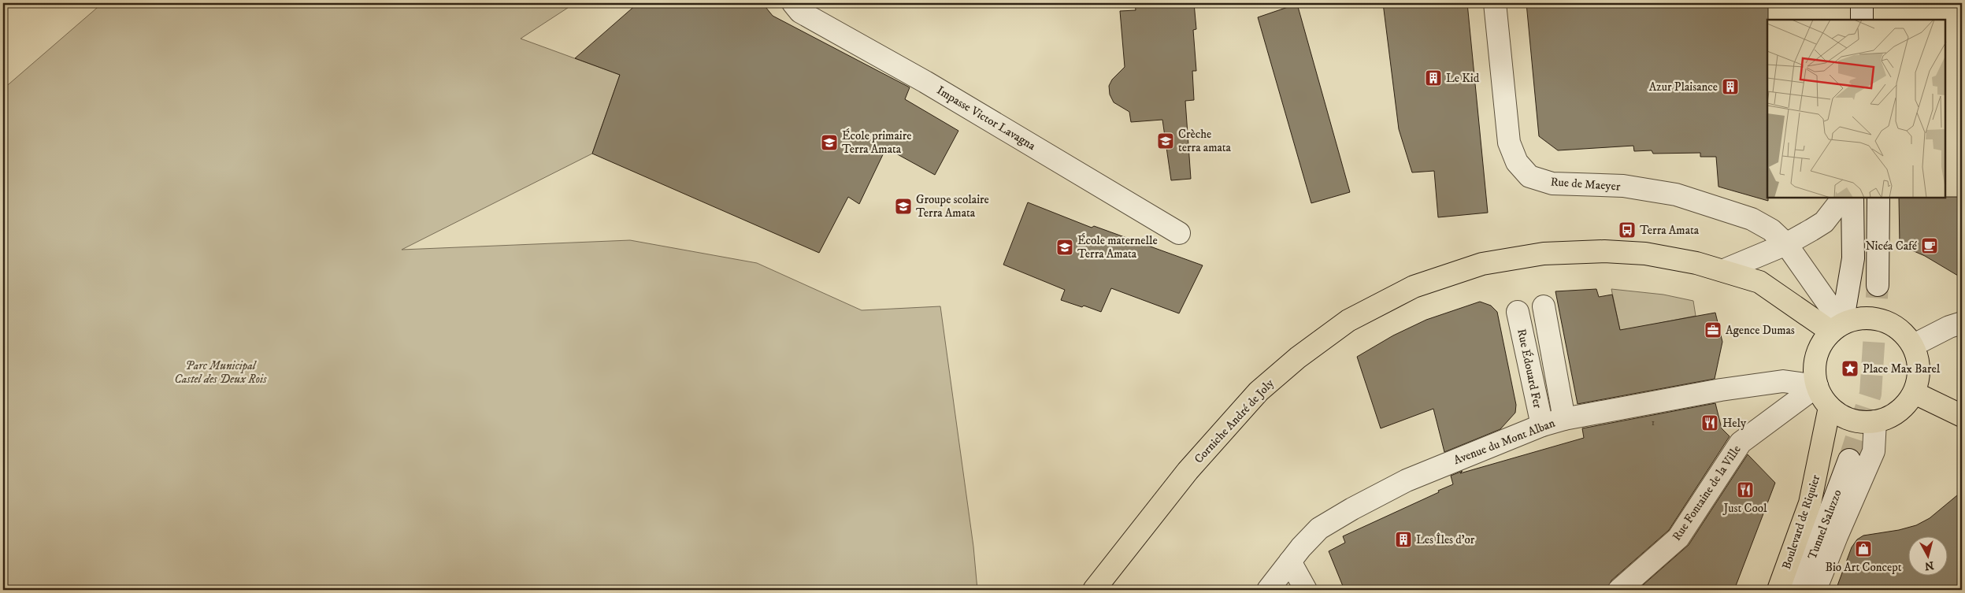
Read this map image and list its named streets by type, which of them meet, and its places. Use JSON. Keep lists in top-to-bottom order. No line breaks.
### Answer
{"streets":{"main road":["Corniche André de Joly","Boulevard de Riquier"],"street":["Impasse Victor Lavagna","Rue de Maeyer","Rue Édouard Fer","Avenue du Mont Alban","Rue Fontaine de la Ville","Tunnel Saluzzo"]},"crossings":[["Rue de Maeyer","Corniche André de Joly"],["Rue de Maeyer","Avenue du Mont Alban"],["Rue de Maeyer","Rue Fontaine de la Ville"],["Rue de Maeyer","Boulevard de Riquier"],["Rue Édouard Fer","Avenue du Mont Alban"],["Corniche André de Joly","Avenue du Mont Alban"],["Corniche André de Joly","Rue Fontaine de la Ville"],["Corniche André de Joly","Boulevard de Riquier"],["Avenue du Mont Alban","Rue Fontaine de la Ville"],["Avenue du Mont Alban","Boulevard de Riquier"],["Rue Fontaine de la Ville","Boulevard de Riquier"]],"parks":["Parc Municipal Castel des Deux Rois"],"places":{"building":["Le Kid","Azur Plaisance","Les Îles d'or"],"school or university":["Crèche terra amata","École primaire Terra Amata","Groupe scolaire Terra Amata","École maternelle Terra Amata"],"bus stop":["Terra Amata"],"cafe":["Nicéa Café"],"office":["Agence Dumas"],"place":["Place Max Barel"],"restaurant":["Hely","Just Cool"],"shop":["Bio Art Concept"]},"house_numbers":["1"],"north":"bottom"}
